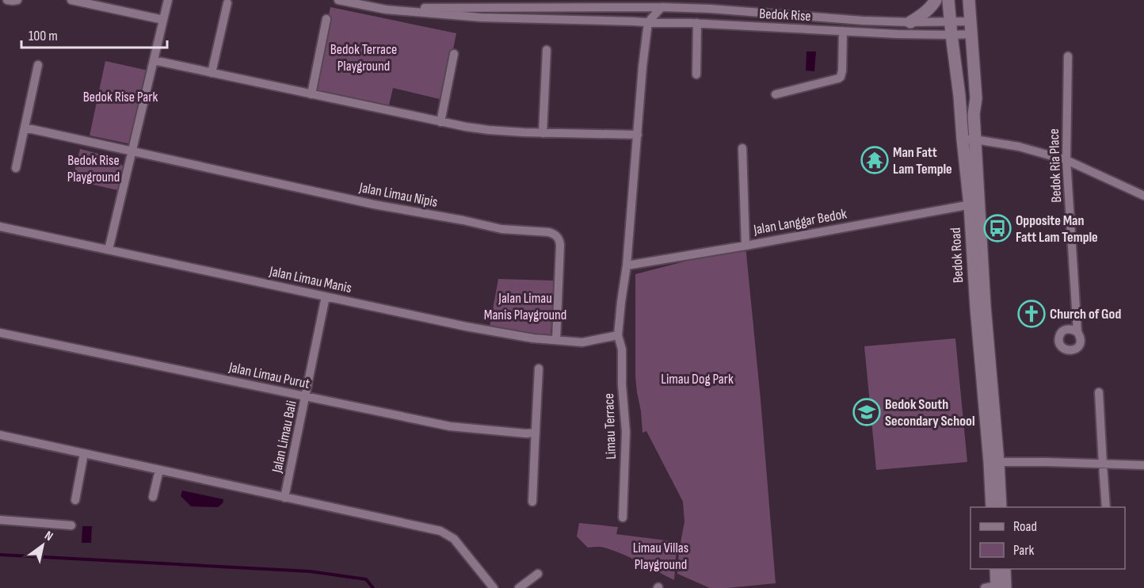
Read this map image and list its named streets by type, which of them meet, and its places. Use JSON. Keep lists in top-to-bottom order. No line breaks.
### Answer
{"streets":{"main road":["Bedok Road"],"street":["Bedok Rise","Bedok Ria Place","Jalan Limau Nipis","Jalan Langgar Bedok","Jalan Limau Manis","Jalan Limau Purut","Limau Terrace","Jalan Limau Bali"]},"crossings":[["Bedok Rise","Bedok Road"],["Jalan Limau Nipis","Jalan Limau Manis"],["Jalan Langgar Bedok","Bedok Road"],["Jalan Limau Manis","Limau Terrace"],["Jalan Limau Manis","Jalan Limau Bali"],["Jalan Limau Purut","Jalan Limau Bali"]],"parks":["Bedok Terrace Playground","Bedok Rise Park","Bedok Rise Playground","Jalan Limau Manis Playground","Limau Dog Park","Limau Villas Playground"],"places":{"temple":["Man Fatt Lam Temple"],"bus stop":["Opposite Man Fatt Lam Temple"],"church":["Church of God"],"school or university":["Bedok South Secondary School"]},"legend":["Road","Park"],"scale_bar":"100 m","north":"top right"}
